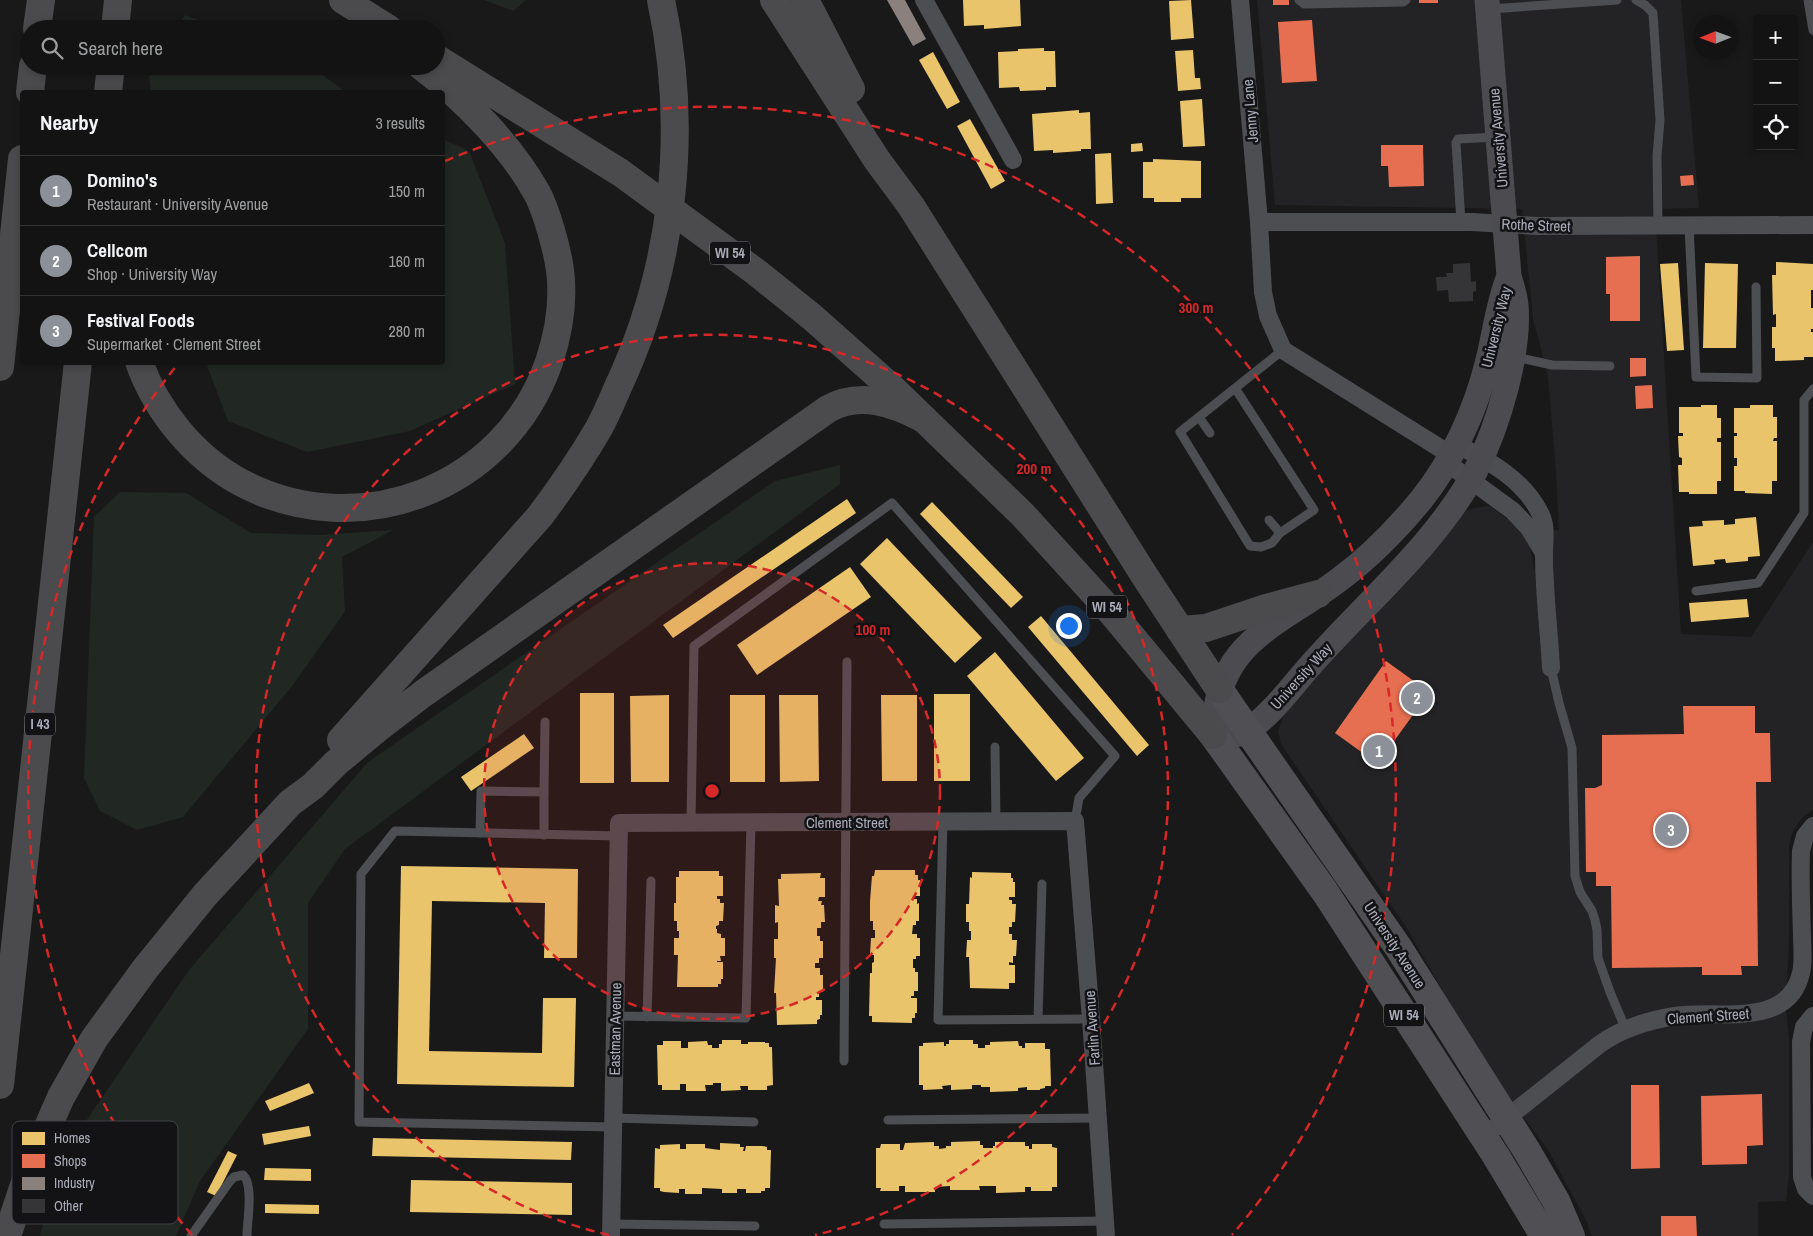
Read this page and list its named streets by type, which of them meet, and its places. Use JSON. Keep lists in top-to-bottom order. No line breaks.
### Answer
{"streets":{"highway":["WI 54","I 43"],"main road":["University Avenue","University Way"],"street":["Jenny Lane","Rothe Street","Clement Street","Farlin Avenue","Eastman Avenue"]},"crossings":[["Jenny Lane","Rothe Street"],["University Avenue","Rothe Street"],["University Avenue","WI 54"],["University Avenue","University Way"],["University Avenue","Clement Street"],["WI 54","University Way"],["Clement Street","Farlin Avenue"],["Clement Street","Eastman Avenue"]],"legend":["Homes","Shops","Industry","Other"],"north":"left","page":{"map_buttons":["+","−"],"search":"Search here","heading":["Nearby","3 results"],"list":[{"mark":"1","name":"Domino's","note":"Restaurant · University Avenue","value":"150 m"},{"mark":"2","name":"Cellcom","note":"Shop · University Way","value":"160 m"},{"mark":"3","name":"Festival Foods","note":"Supermarket · Clement Street","value":"280 m"}],"pins":["2","1","3"]},"rings":["300 m","200 m","100 m"]}
